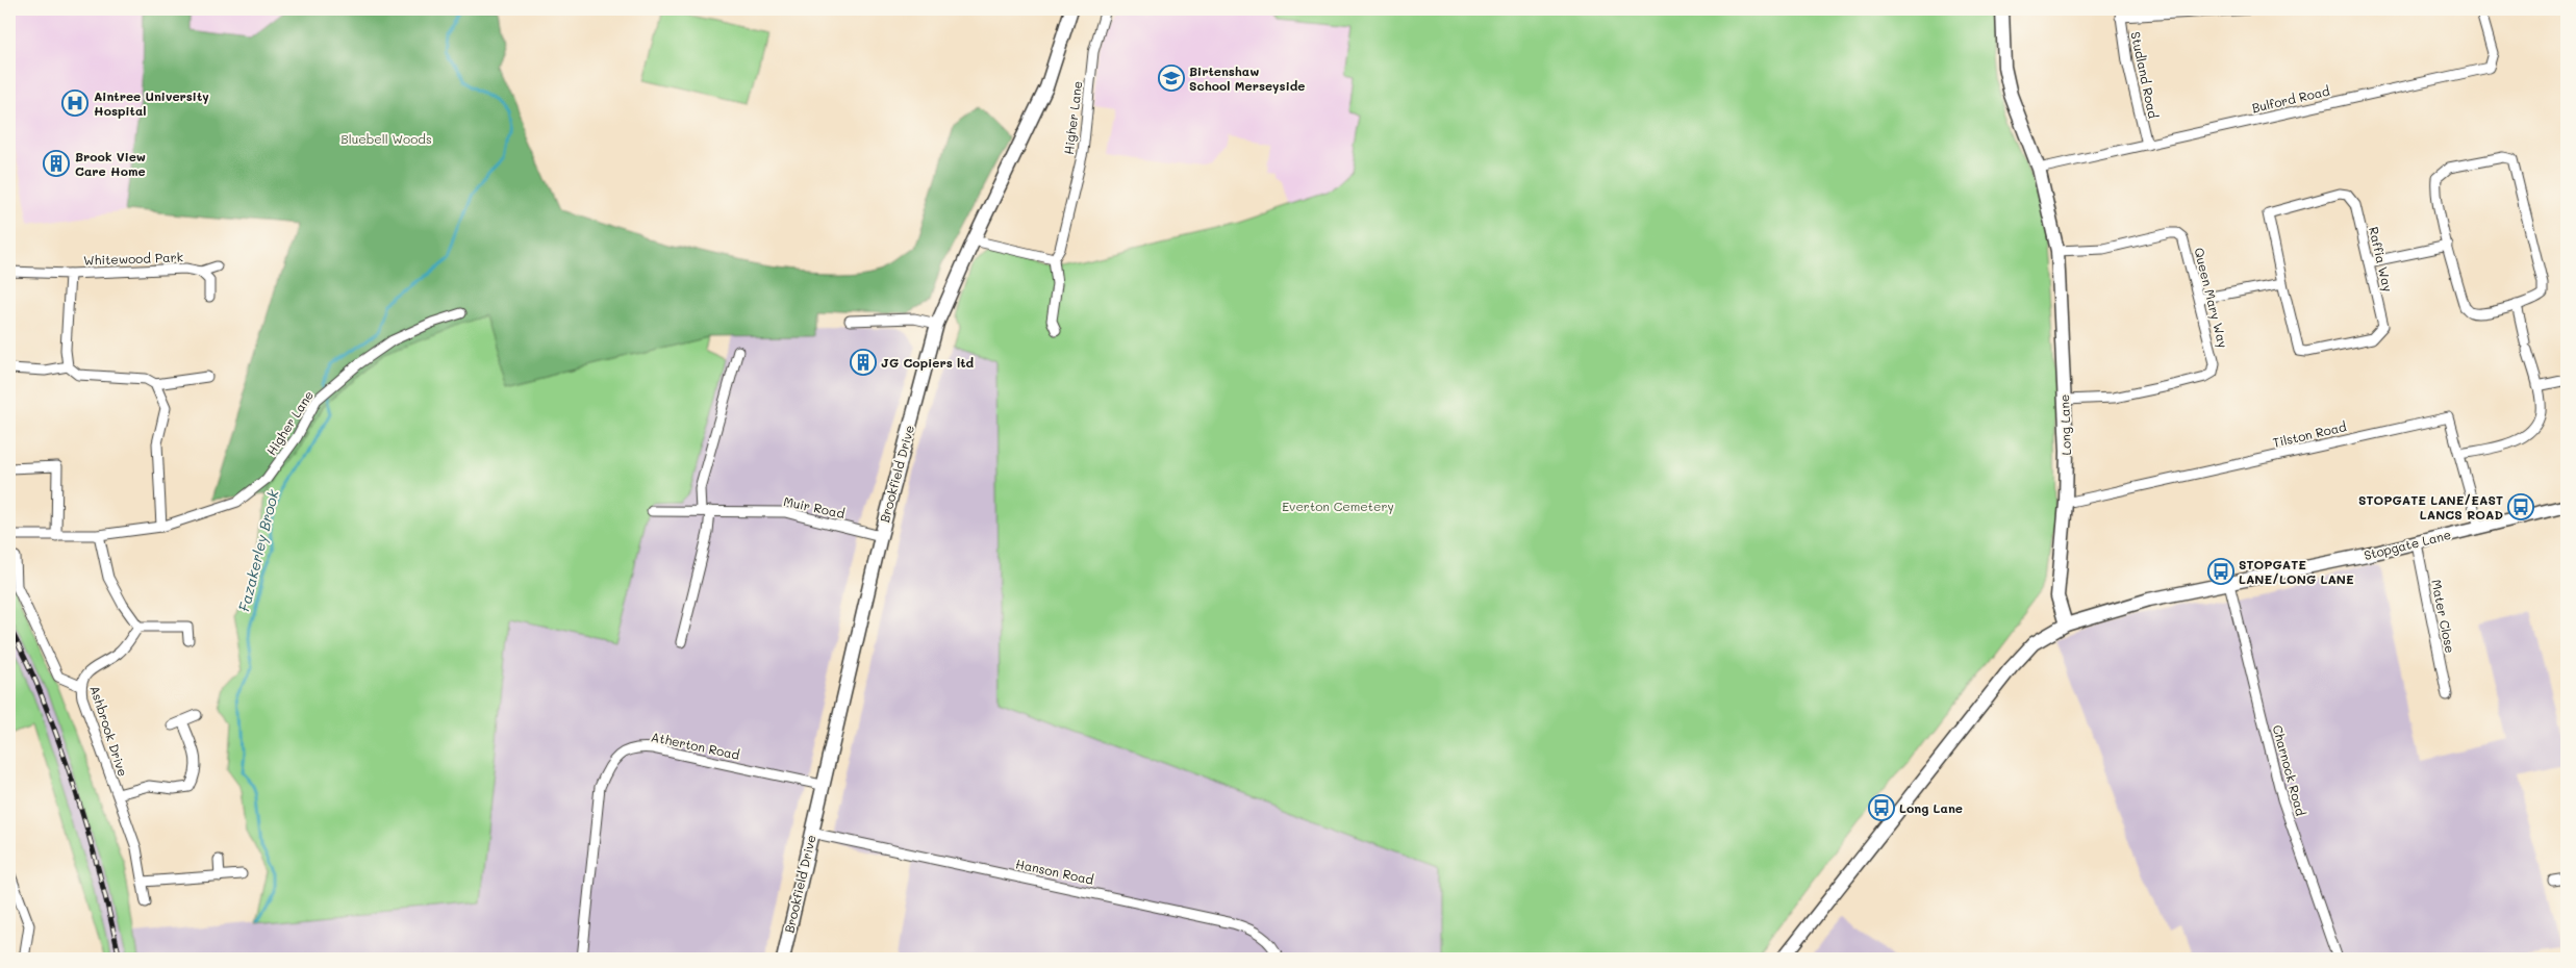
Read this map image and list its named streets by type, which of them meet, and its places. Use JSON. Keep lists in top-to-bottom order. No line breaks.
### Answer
{"streets":{"street":["Studland Road","Bulford Road","Higher Lane","Whitewood Park","Raffia Way","Queen Mary Way","Long Lane","Tilston Road","Brookfield Drive","Muir Road","Stopgate Lane","Mater Close","Ashbrook Drive","Atherton Road","Charnock Road","Hanson Road"]},"crossings":[["Studland Road","Bulford Road"],["Bulford Road","Long Lane"],["Queen Mary Way","Long Lane"],["Long Lane","Tilston Road"],["Long Lane","Stopgate Lane"],["Tilston Road","Stopgate Lane"],["Brookfield Drive","Muir Road"],["Brookfield Drive","Atherton Road"],["Brookfield Drive","Hanson Road"],["Stopgate Lane","Mater Close"],["Stopgate Lane","Charnock Road"]],"water":["Fazakerley Brook"],"parks":["Bluebell Woods","Everton Cemetery"],"places":{"school or university":["Birtenshaw School Merseyside"],"hospital":["Aintree University Hospital"],"building":["Brook View Care Home","JG Copiers ltd"],"bus stop":["STOPGATE LANE/EAST LANCS ROAD","STOPGATE LANE/LONG LANE","Long Lane"]}}
